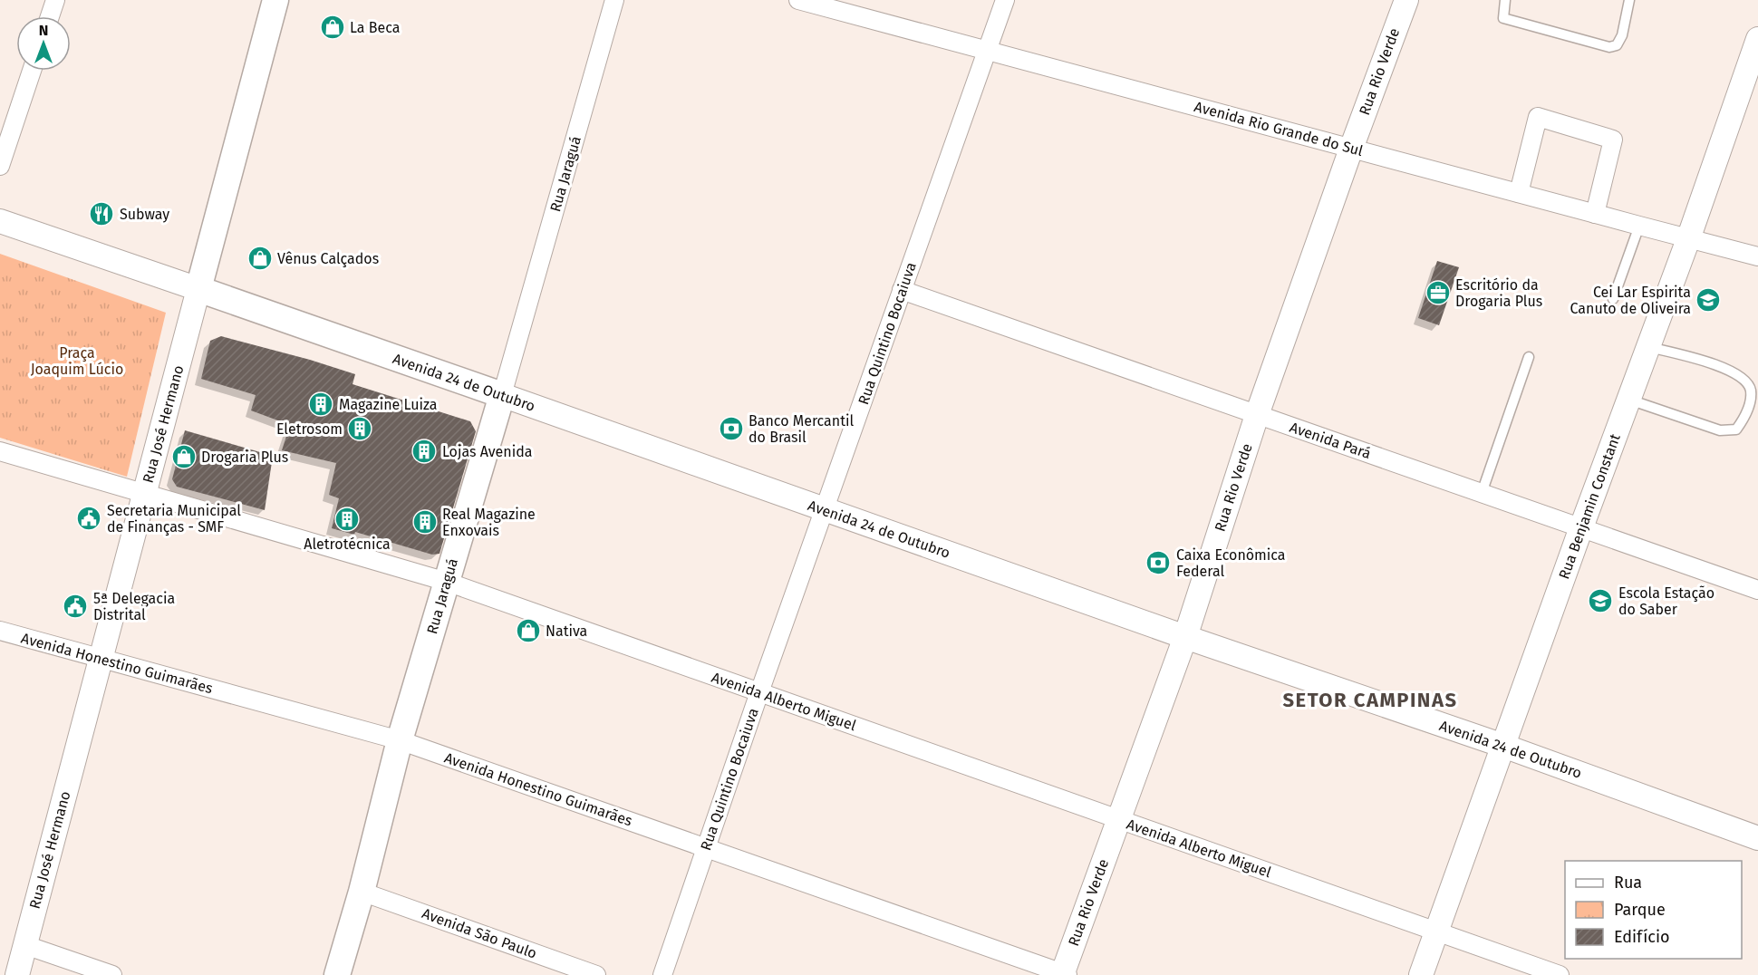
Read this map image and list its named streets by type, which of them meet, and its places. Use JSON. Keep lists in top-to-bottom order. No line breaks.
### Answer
{"streets":{"main road":["Rua Jaraguá","Avenida 24 de Outubro","Rua José Hermano"],"street":["Rua Rio Verde","Avenida Rio Grande do Sul","Rua Quintino Bocaiuva","Avenida Pará","Rua Benjamin Constant","Avenida Honestino Guimarães","Avenida Alberto Miguel","Avenida São Paulo"]},"crossings":[["Rua Rio Verde","Avenida Rio Grande do Sul"],["Rua Rio Verde","Avenida 24 de Outubro"],["Rua Rio Verde","Avenida Pará"],["Rua Rio Verde","Avenida Honestino Guimarães"],["Rua Rio Verde","Avenida Alberto Miguel"],["Avenida Rio Grande do Sul","Rua Quintino Bocaiuva"],["Avenida Rio Grande do Sul","Rua Benjamin Constant"],["Rua Jaraguá","Avenida 24 de Outubro"],["Rua Jaraguá","Avenida Honestino Guimarães"],["Rua Jaraguá","Avenida Alberto Miguel"],["Rua Jaraguá","Avenida São Paulo"],["Rua Quintino Bocaiuva","Avenida 24 de Outubro"],["Rua Quintino Bocaiuva","Avenida Pará"],["Rua Quintino Bocaiuva","Avenida Honestino Guimarães"],["Rua Quintino Bocaiuva","Avenida Alberto Miguel"],["Avenida 24 de Outubro","Rua José Hermano"],["Avenida 24 de Outubro","Rua Benjamin Constant"],["Rua José Hermano","Avenida Honestino Guimarães"],["Rua José Hermano","Avenida Alberto Miguel"],["Avenida Pará","Rua Benjamin Constant"],["Rua Benjamin Constant","Avenida Alberto Miguel"]],"districts":["SETOR CAMPINAS"],"parks":["Praça Joaquim Lúcio"],"places":{"shop":["La Beca","Vênus Calçados","Drogaria Plus","Nativa"],"restaurant":["Subway"],"office":["Escritório da Drogaria Plus"],"school or university":["Cei Lar Espirita Canuto de Oliveira","Escola Estação do Saber"],"building":["Magazine Luiza","Eletrosom","Lojas Avenida","Aletrotécnica","Real Magazine Enxovais"],"bank":["Banco Mercantil do Brasil","Caixa Econômica Federal"],"public building":["Secretaria Municipal de Finanças - SMF","5ª Delegacia Distrital"]},"legend":["Rua","Parque","Edifício"],"north":"top"}
